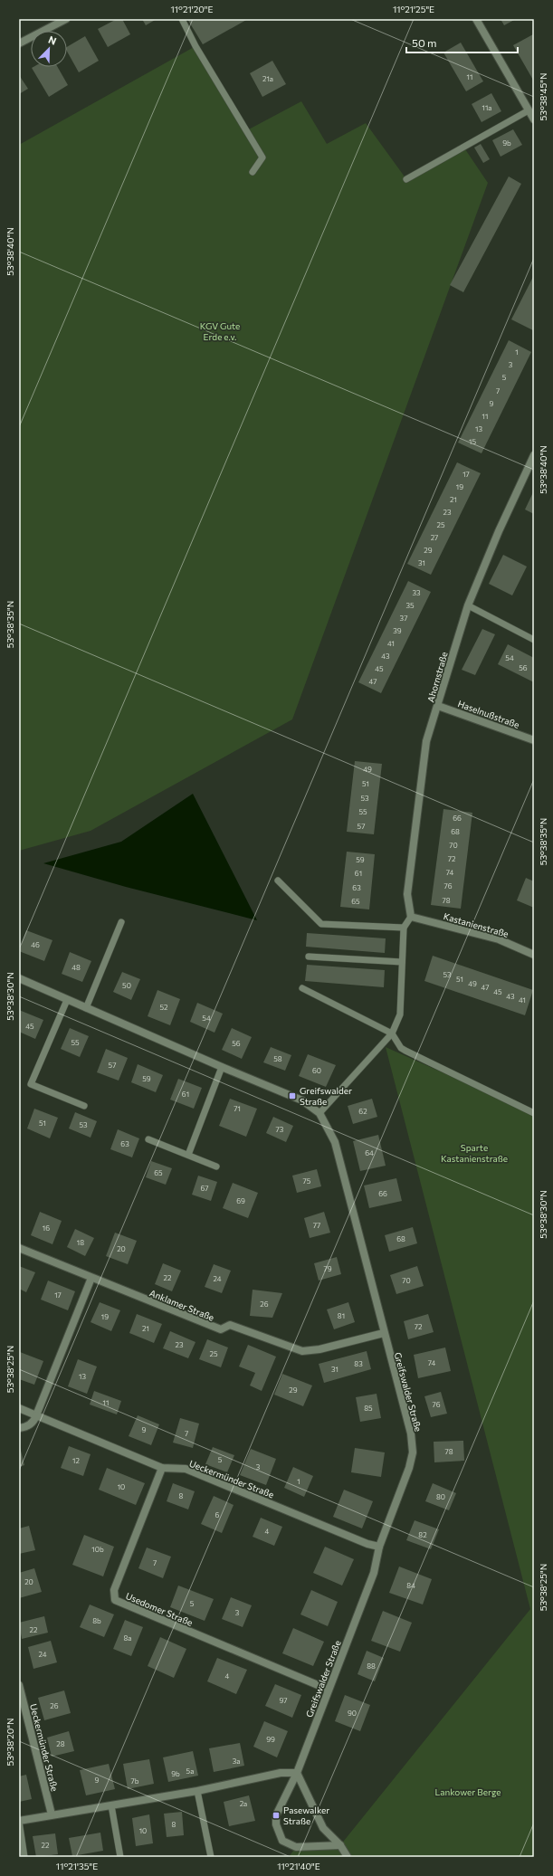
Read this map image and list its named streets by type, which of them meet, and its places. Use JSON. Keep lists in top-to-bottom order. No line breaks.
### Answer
{"streets":{"street":["Ahornstraße","Haselnußstraße","Kastanienstraße","Anklamer Straße","Greifswalder Straße","Ueckermünder Straße","Usedomer Straße"]},"crossings":[["Ahornstraße","Haselnußstraße"],["Ahornstraße","Kastanienstraße"],["Anklamer Straße","Greifswalder Straße"],["Greifswalder Straße","Ueckermünder Straße"],["Greifswalder Straße","Usedomer Straße"],["Ueckermünder Straße","Usedomer Straße"]],"parks":["KGV Gute Erde e.v.","Sparte Kastanienstraße","Lankower Berge"],"places":{"transit":["Greifswalder Straße","Pasewalker Straße"]},"house_numbers":["11","21a","11a","9b","1","3","5","7","9","11","13","15","17","19","21","23","25","27","29","31","33","35","37","39","41","43","54","56","45","47","49","51","53","55","66","57","68","70","72","59","74","61","76","63","78","65","46","48","53","51","49","50","47","45","43","41","52","54","45","55","56","58","57","60","59","61","71","62","51","53","73","63","64","65","75","67","66","69","77","16","68","18","20","79","22","24","70","17","26","81","19","72","21","23","25","74","83","31","13","29","11","76","85","9","7","78","5","12","3","1","10","8","80","6","4","82","10b","7","20","84","5","3","8b","22","8a","24","88","4","97","26","90","99","28","3a","5a","9b","9","7b","2a","8","10","22"],"scale_bar":"50 m","north":"top right","coordinates":["11°21'20\"E","11°21'25\"E","53°38'45\"N","53°38'40\"N","53°38'35\"N","53°38'30\"N","53°38'25\"N","53°38'20\"N","11°21'35\"E","11°21'40\"E"]}
